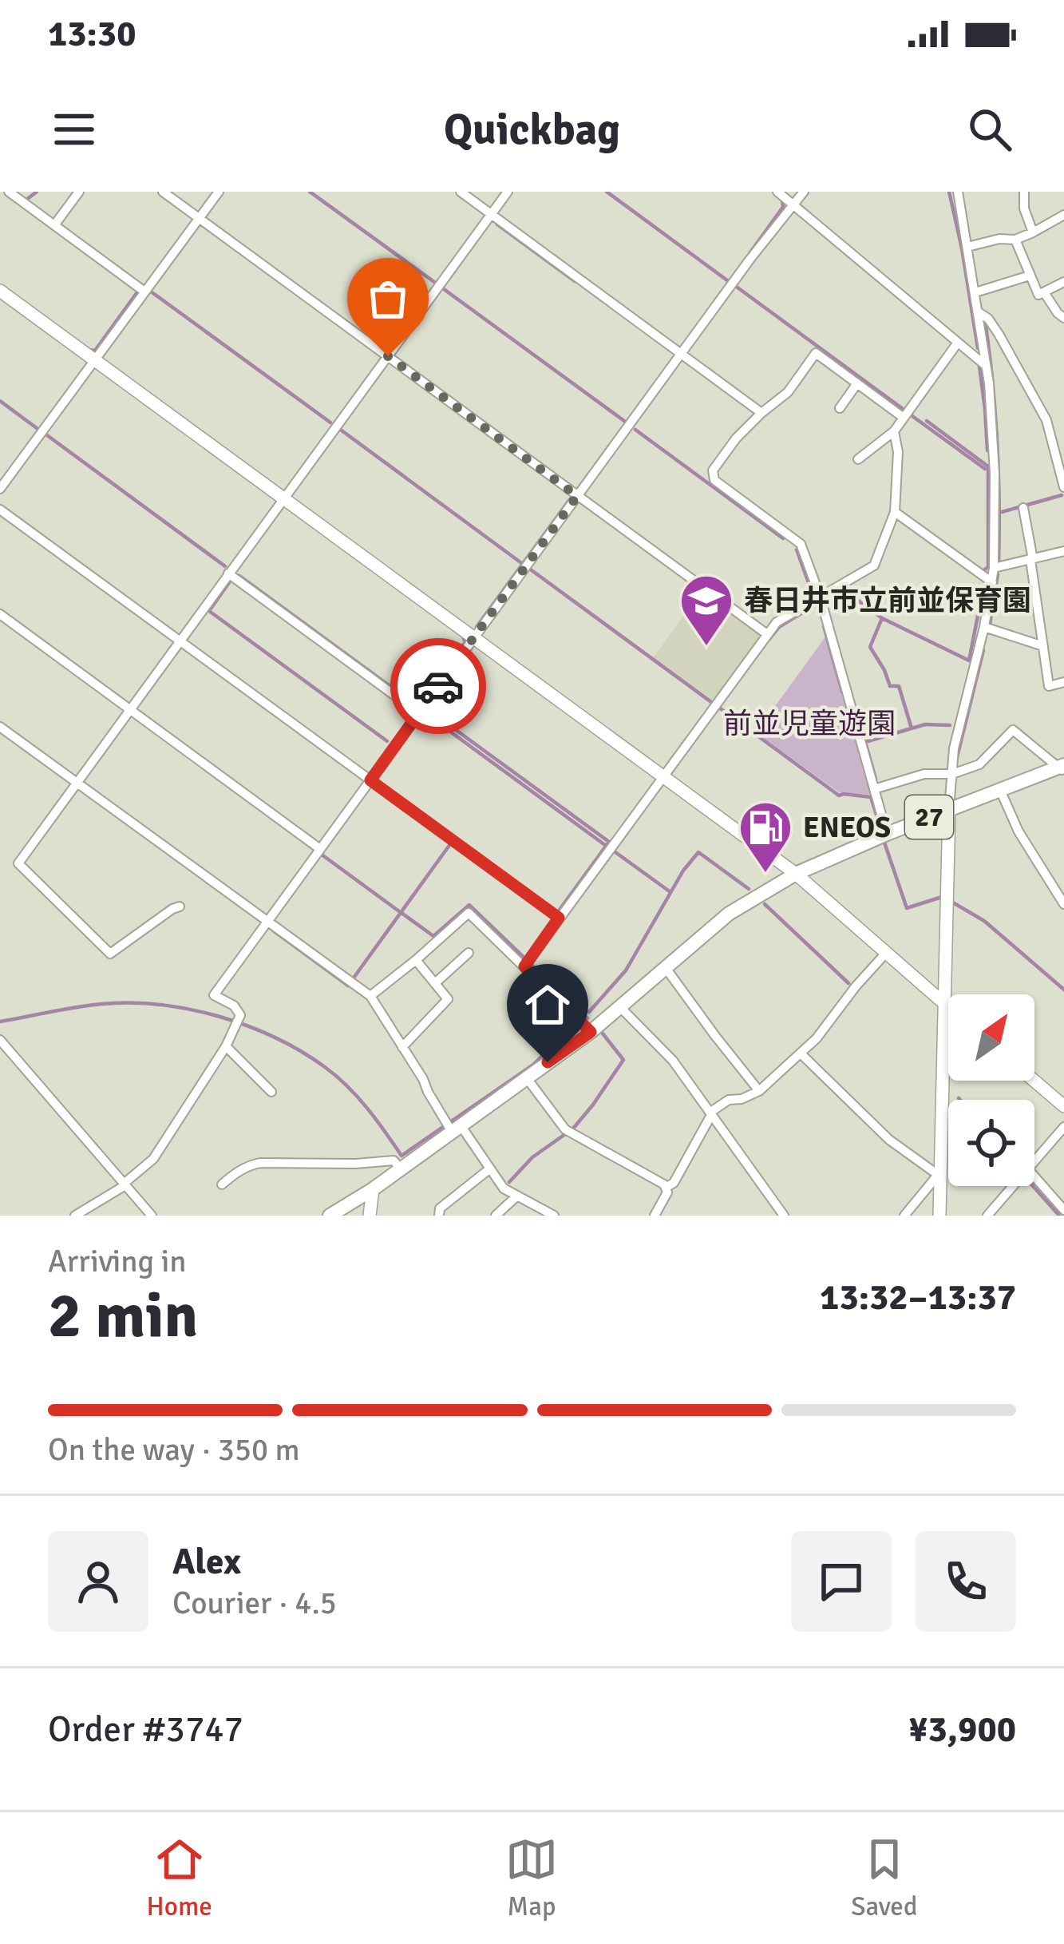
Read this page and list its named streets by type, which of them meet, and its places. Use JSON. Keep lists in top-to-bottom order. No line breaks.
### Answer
{"streets":{"main road":["27"]},"parks":["前並児童遊園"],"places":{"school or university":["春日井市立前並保育園"],"fuel station":["ENEOS"]},"north":"top right","page":{"status":"13:30","header":"Quickbag","heading":["2 min","Arriving in","13:32–13:37"],"panel":["Alex","Courier · 4.5","Order #3747","¥3,900"],"bar":"On the way · 350 m","tabs":["Home","Map","Saved"]}}
